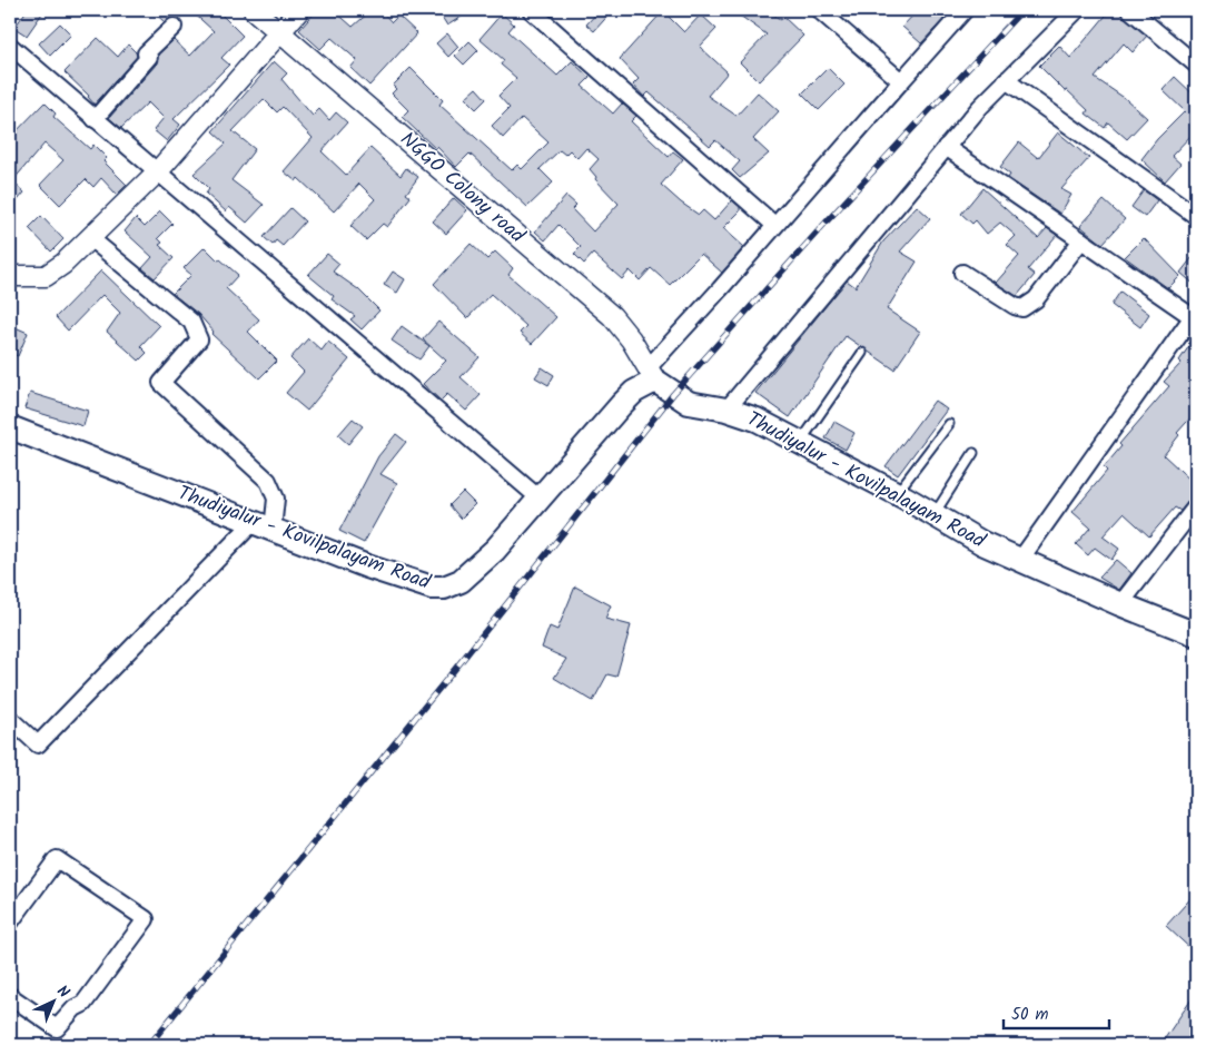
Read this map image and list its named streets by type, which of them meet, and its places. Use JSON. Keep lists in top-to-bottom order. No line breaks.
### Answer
{"streets":{"main road":["Thudiyalur - Kovilpalayam Road"],"street":["NGGO Colony road"]},"crossings":[["NGGO Colony road","Thudiyalur - Kovilpalayam Road"]],"scale_bar":"50 m","north":"top right"}
